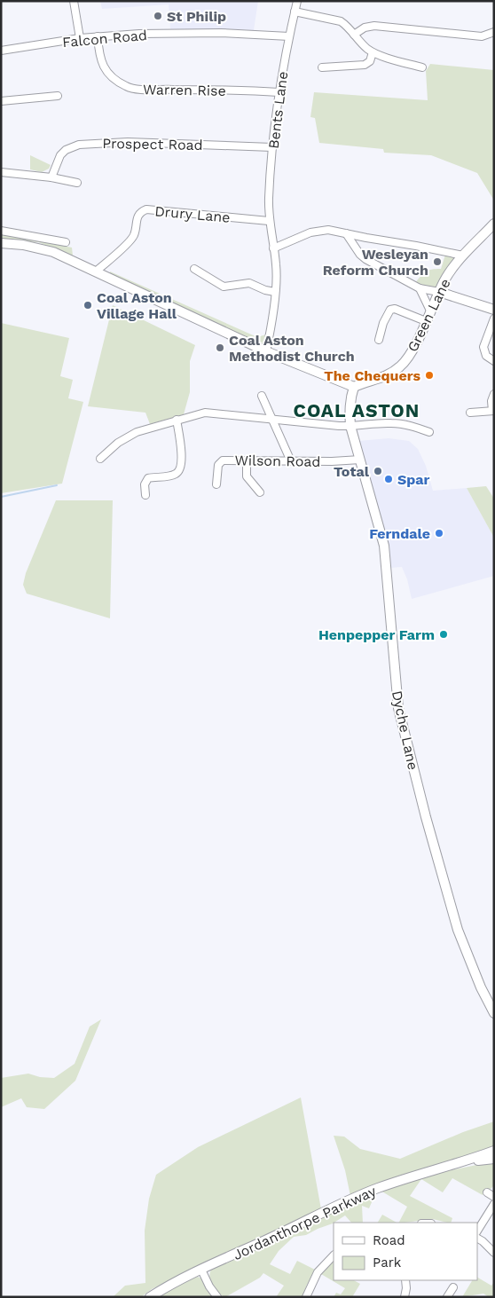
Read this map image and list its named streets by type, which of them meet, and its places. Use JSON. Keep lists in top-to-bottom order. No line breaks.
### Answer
{"streets":{"main road":["Green Lane","Dyche Lane","Jordanthorpe Parkway"],"street":["Falcon Road","Warren Rise","Bents Lane","Prospect Road","Drury Lane","Wilson Road"]},"crossings":[["Falcon Road","Warren Rise"],["Falcon Road","Bents Lane"],["Warren Rise","Bents Lane"],["Bents Lane","Prospect Road"],["Bents Lane","Drury Lane"],["Green Lane","Dyche Lane"],["Wilson Road","Dyche Lane"]],"districts":["COAL ASTON"],"places":["St Philip","Wesleyan Reform Church","Coal Aston Village Hall","Coal Aston Methodist Church","The Chequers","Total","Spar","Ferndale","Henpepper Farm"],"legend":["Road","Park"]}
